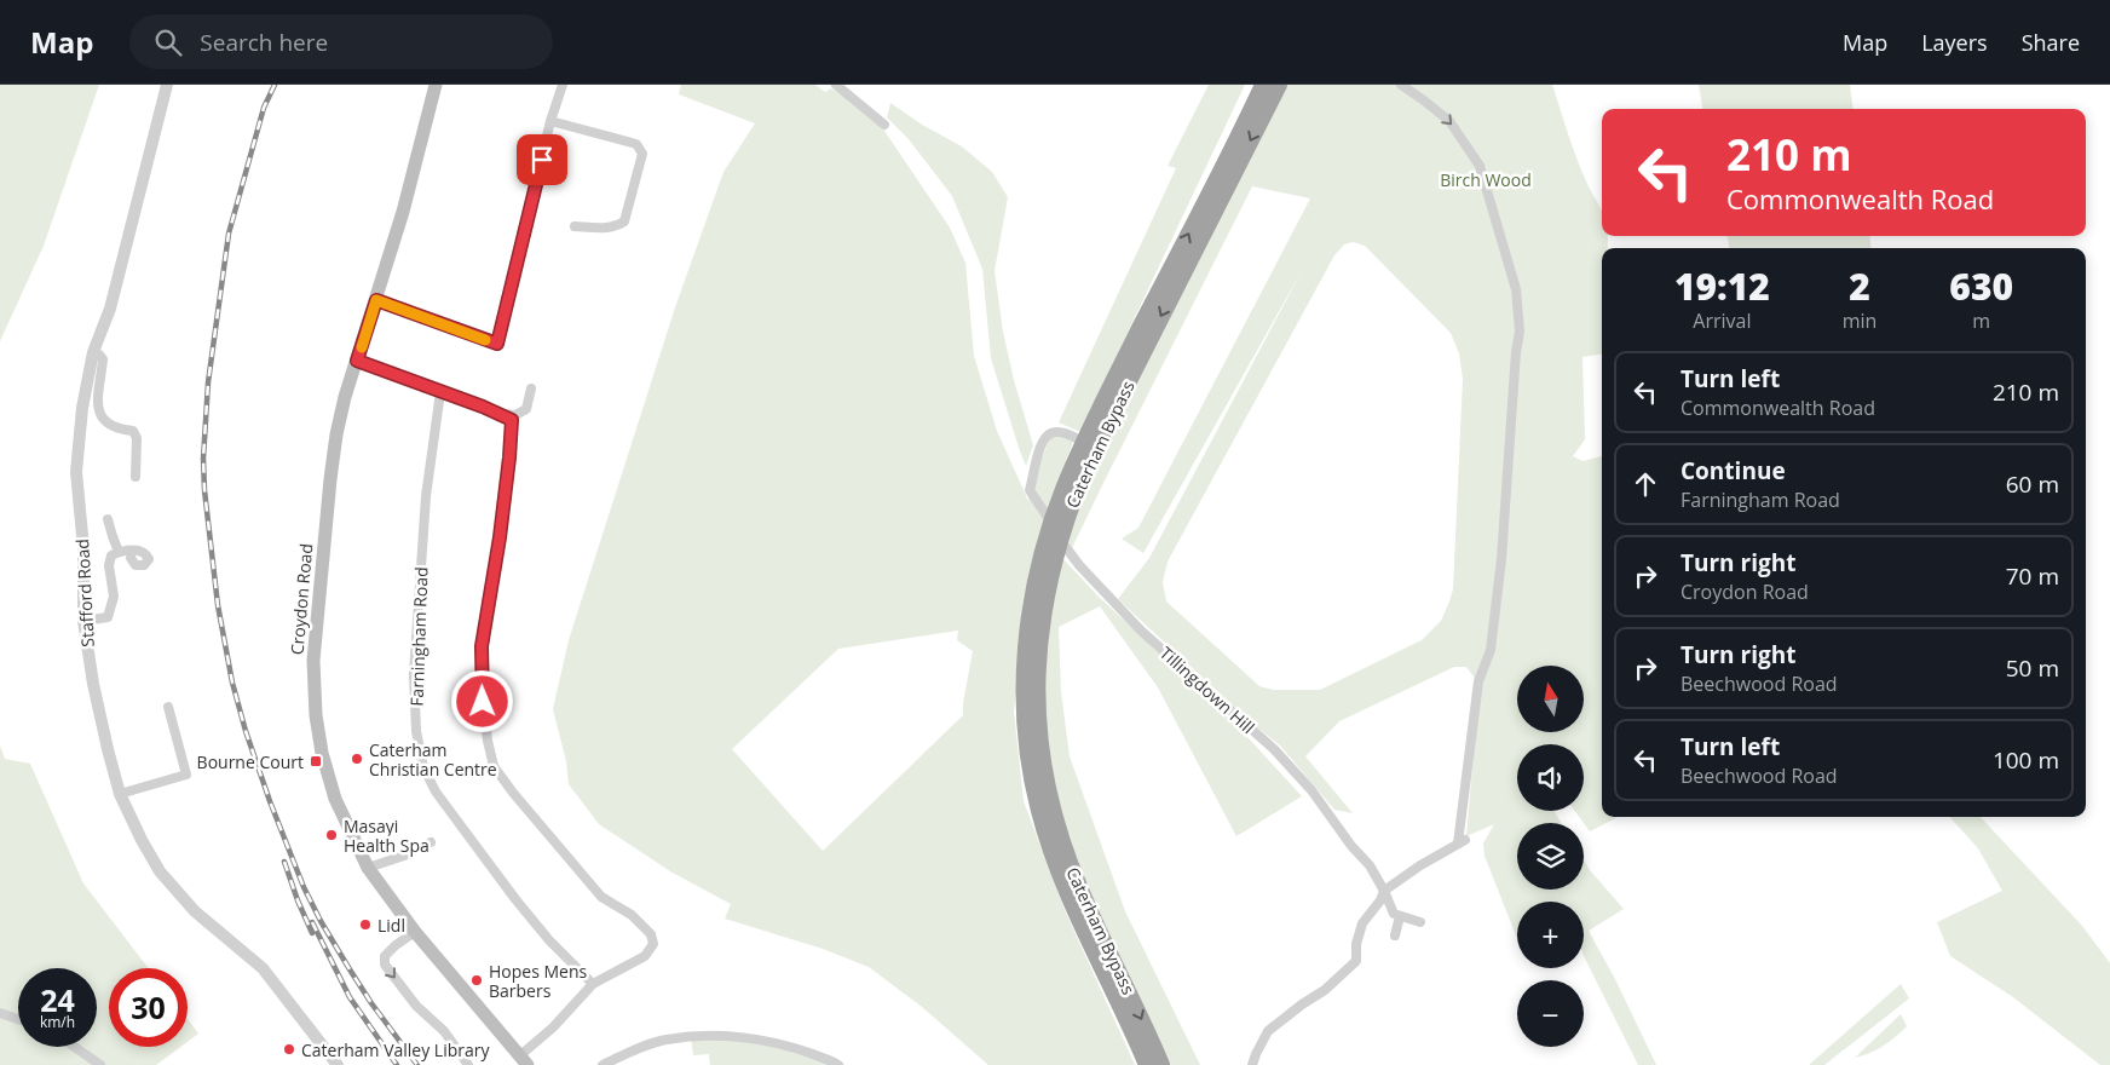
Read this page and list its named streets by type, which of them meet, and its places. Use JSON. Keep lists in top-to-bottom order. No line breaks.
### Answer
{"streets":{"highway":["Caterham Bypass"],"main road":["Croydon Road"],"street":["Stafford Road","Farningham Road","Tillingdown Hill"]},"crossings":[["Caterham Bypass","Tillingdown Hill"]],"parks":["Birch Wood"],"places":{"other":["Caterham Christian Centre","Masayi Health Spa","Lidl","Hopes Mens Barbers","Caterham Valley Library"],"transit":["Bourne Court"]},"north":"top","page":{"header":"Map","search":"Search here","nav":["Map","Layers","Share"],"turn":["210 m","Commonwealth Road"],"eta":["19:12","Arrival","2","min","630","m"],"list":[{"name":"Turn left","note":"Commonwealth Road","value":"210 m"},{"name":"Continue","note":"Farningham Road","value":"60 m"},{"name":"Turn right","note":"Croydon Road","value":"70 m"},{"name":"Turn right","note":"Beechwood Road","value":"50 m"},{"name":"Turn left","note":"Beechwood Road","value":"100 m"}],"map_buttons":["+","−"],"speed":"24 km/h","limit":"30"}}
